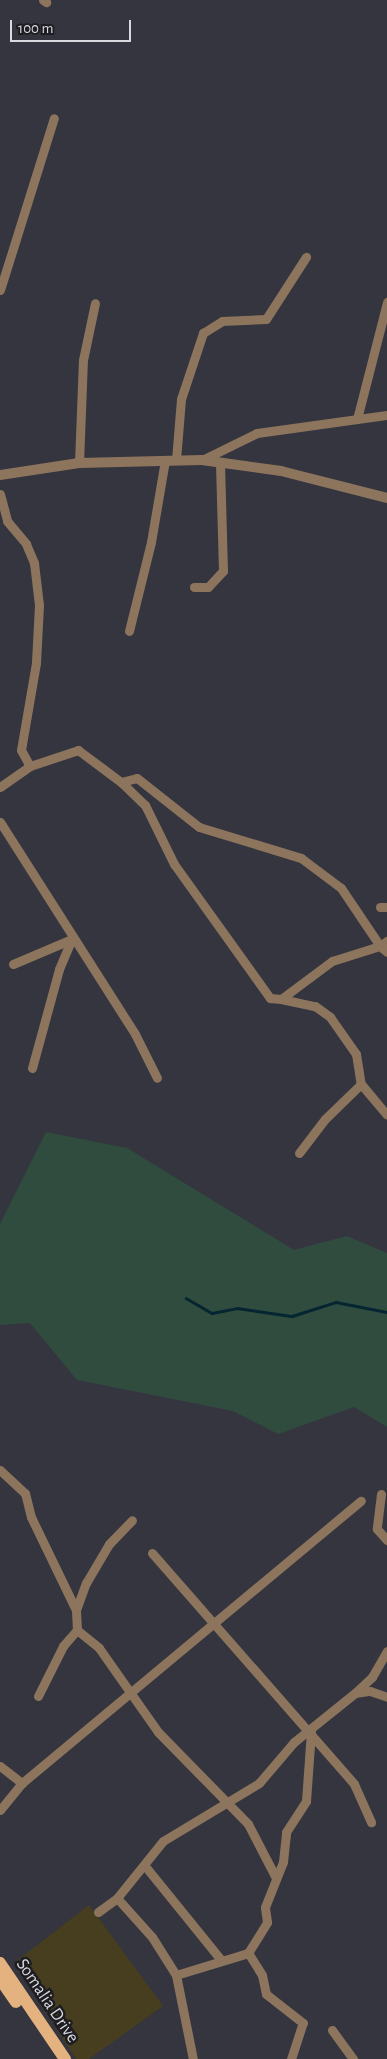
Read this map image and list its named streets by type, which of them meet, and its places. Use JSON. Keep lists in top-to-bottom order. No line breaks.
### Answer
{"streets":{"main road":["Somalia Drive"]},"scale_bar":"100 m"}
